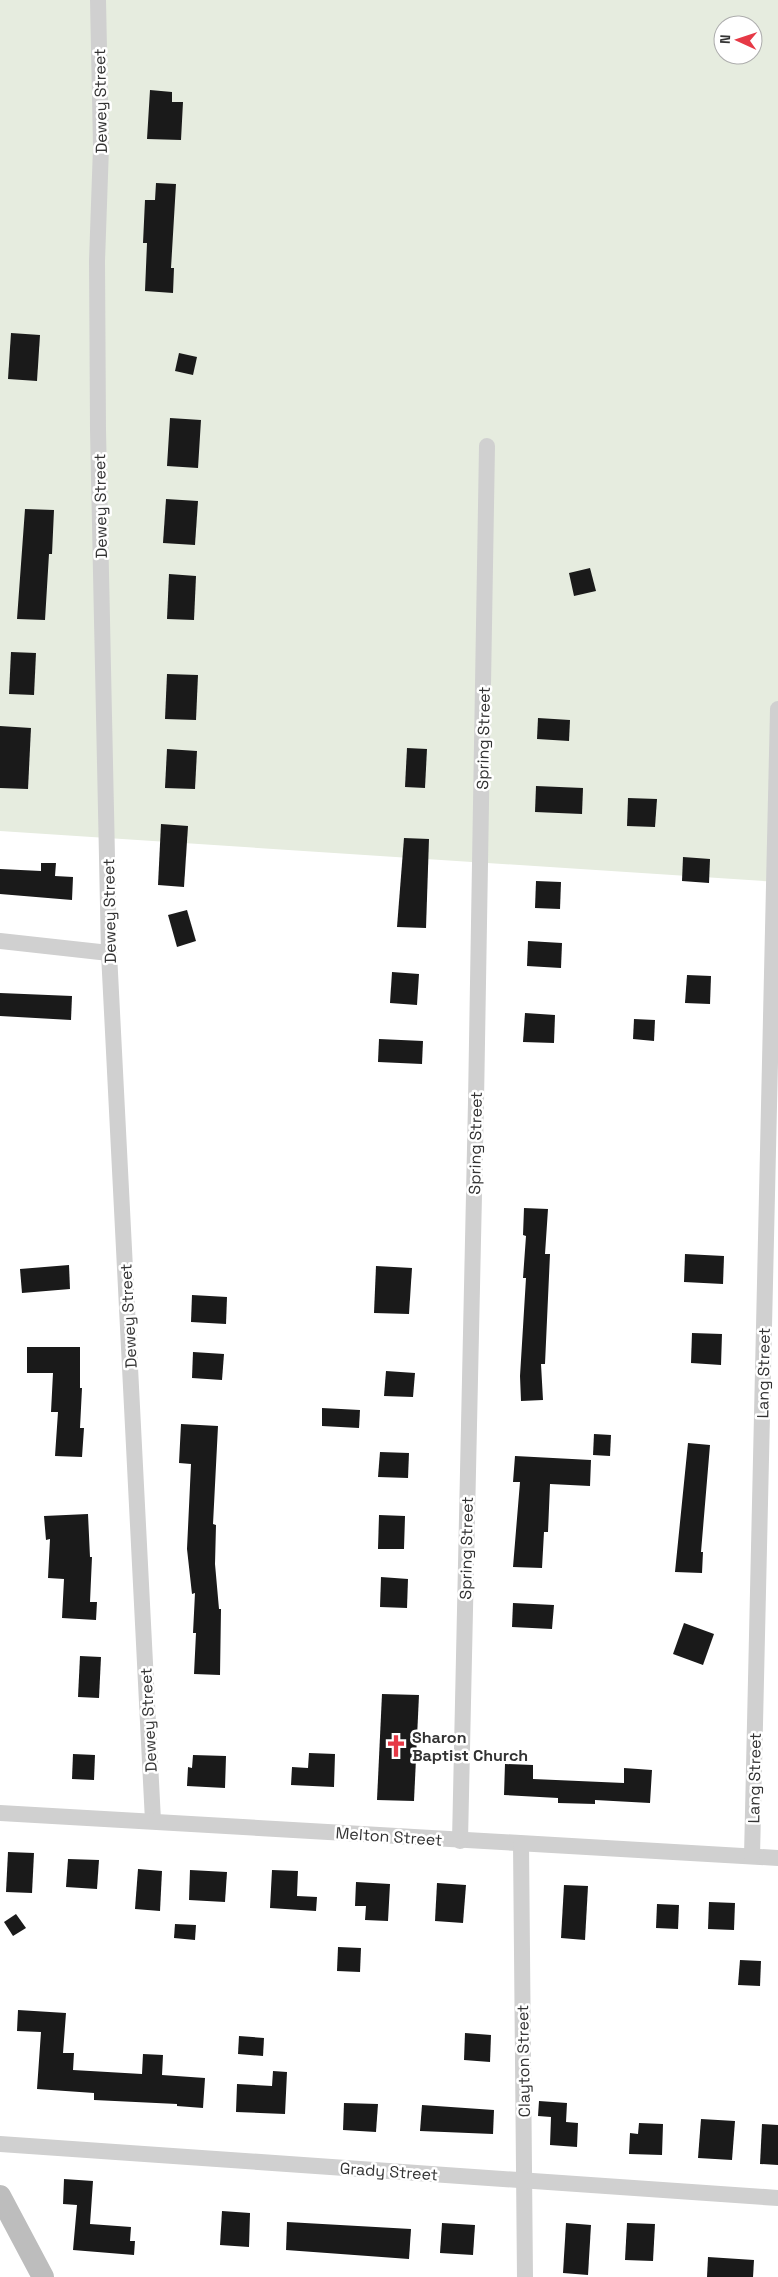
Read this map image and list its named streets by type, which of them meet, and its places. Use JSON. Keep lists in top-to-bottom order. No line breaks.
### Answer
{"streets":{"street":["Dewey Street","Spring Street","Lang Street","Melton Street","Clayton Street","Grady Street"]},"crossings":[["Dewey Street","Melton Street"],["Spring Street","Melton Street"],["Lang Street","Melton Street"],["Melton Street","Clayton Street"],["Clayton Street","Grady Street"]],"places":{"church":["Sharon Baptist Church"]},"north":"left"}
